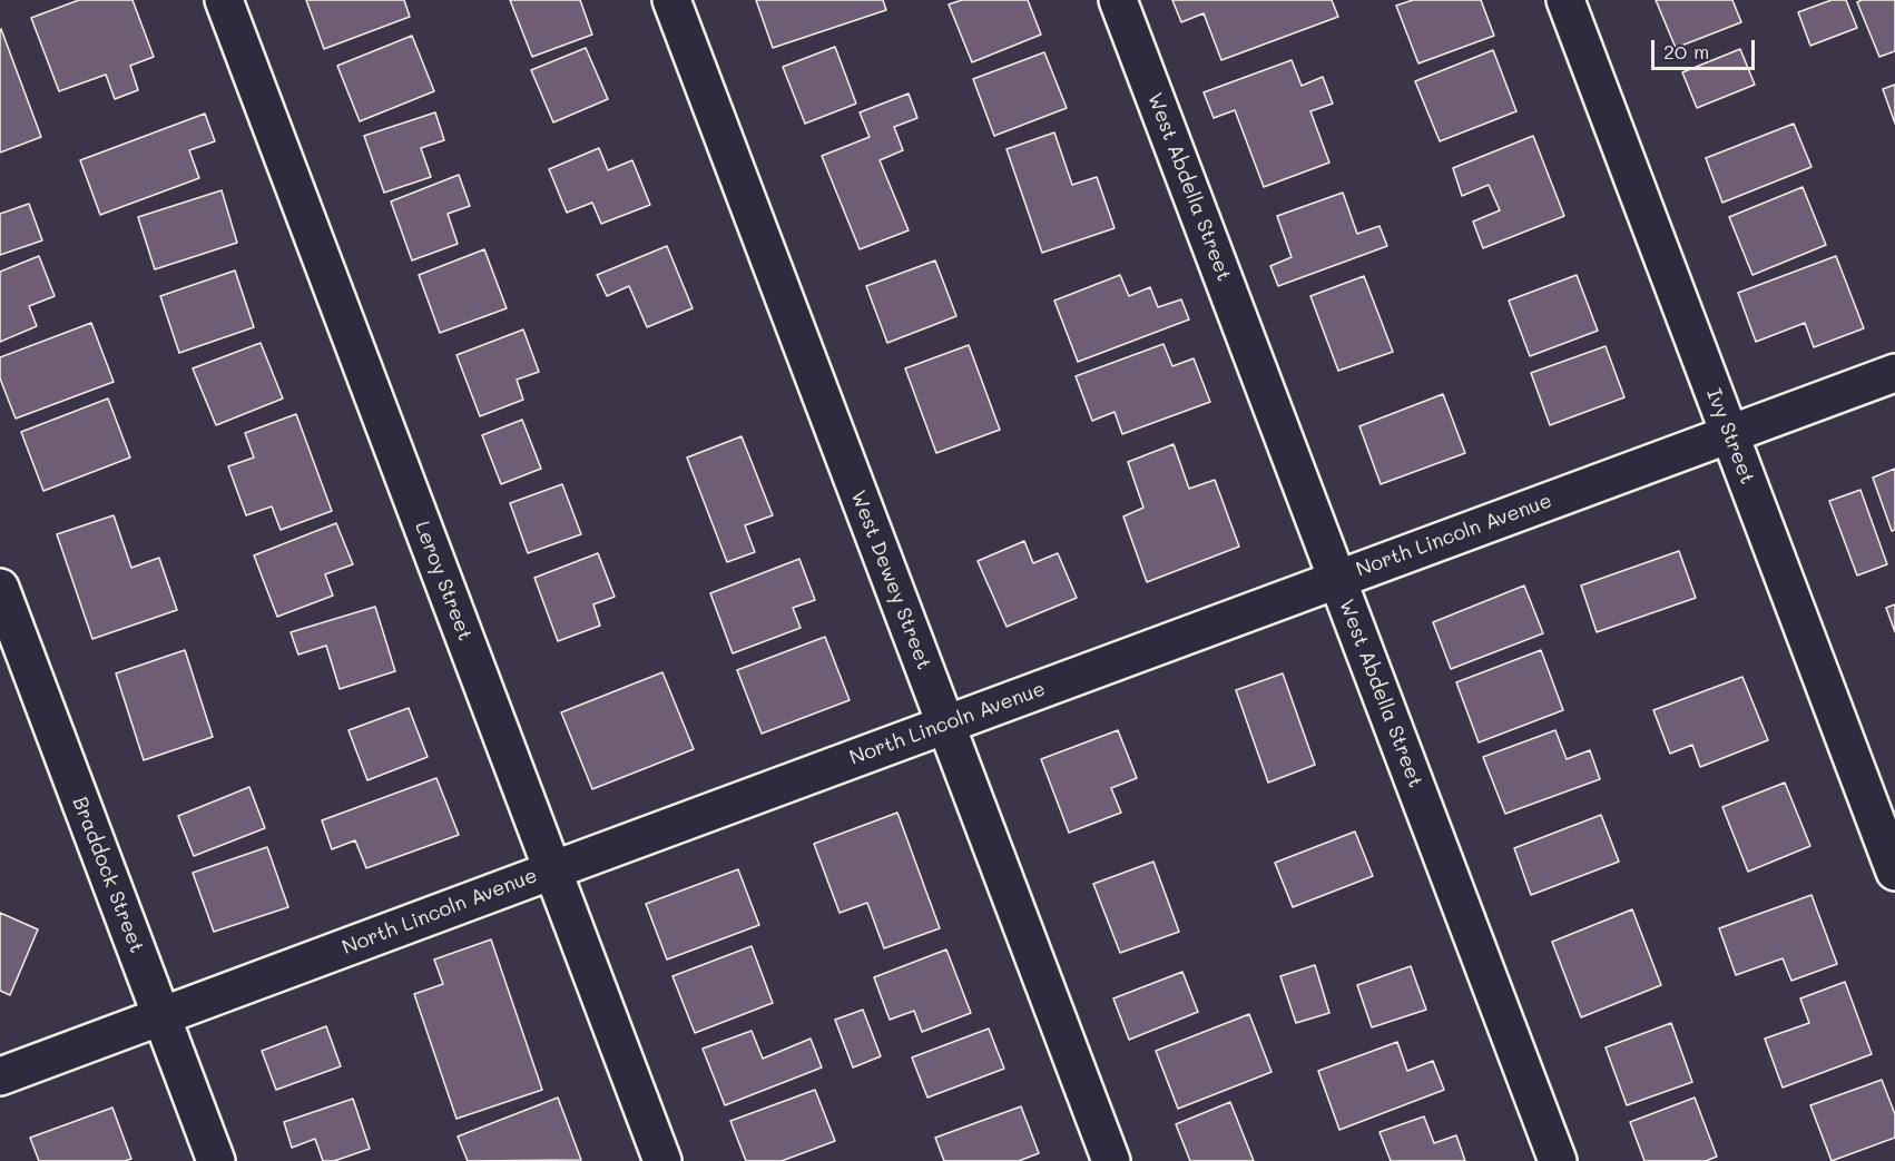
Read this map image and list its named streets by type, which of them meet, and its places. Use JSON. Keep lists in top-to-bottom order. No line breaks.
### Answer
{"streets":{"street":["West Abdella Street","Ivy Street","North Lincoln Avenue","West Dewey Street","Leroy Street","Braddock Street"]},"crossings":[["West Abdella Street","North Lincoln Avenue"],["Ivy Street","North Lincoln Avenue"],["North Lincoln Avenue","West Dewey Street"],["North Lincoln Avenue","Leroy Street"],["North Lincoln Avenue","Braddock Street"]],"scale_bar":"20 m"}
